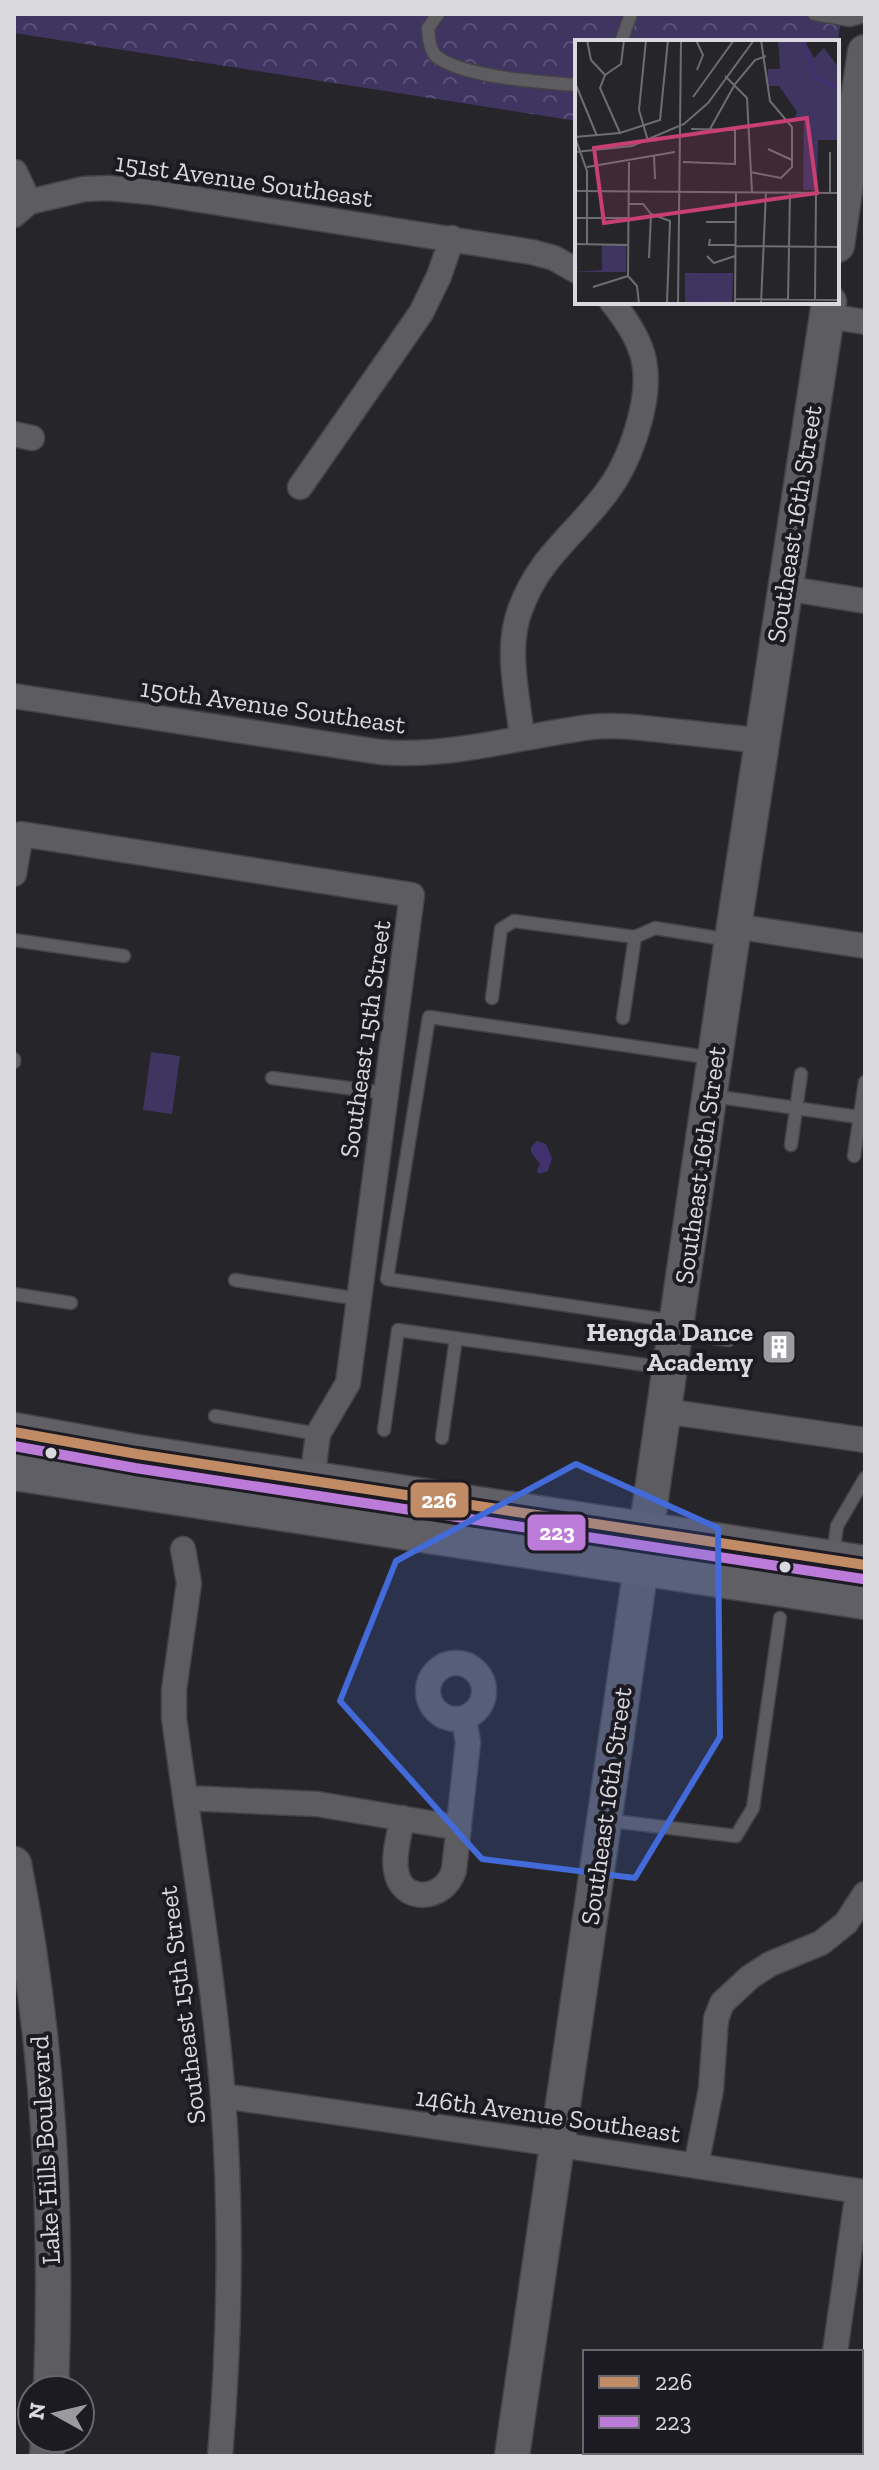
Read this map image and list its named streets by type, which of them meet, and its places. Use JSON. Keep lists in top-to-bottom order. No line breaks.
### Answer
{"streets":{"street":["151st Avenue Southeast","Southeast 16th Street","150th Avenue Southeast","Southeast 15th Street","146th Avenue Southeast","Lake Hills Boulevard"]},"crossings":[["Southeast 16th Street","150th Avenue Southeast"],["Southeast 16th Street","146th Avenue Southeast"],["Southeast 15th Street","146th Avenue Southeast"]],"places":{"building":["Hengda Dance Academy"]},"lines":["transit line 226","transit line 223"],"legend":["226","223"],"north":"left"}
